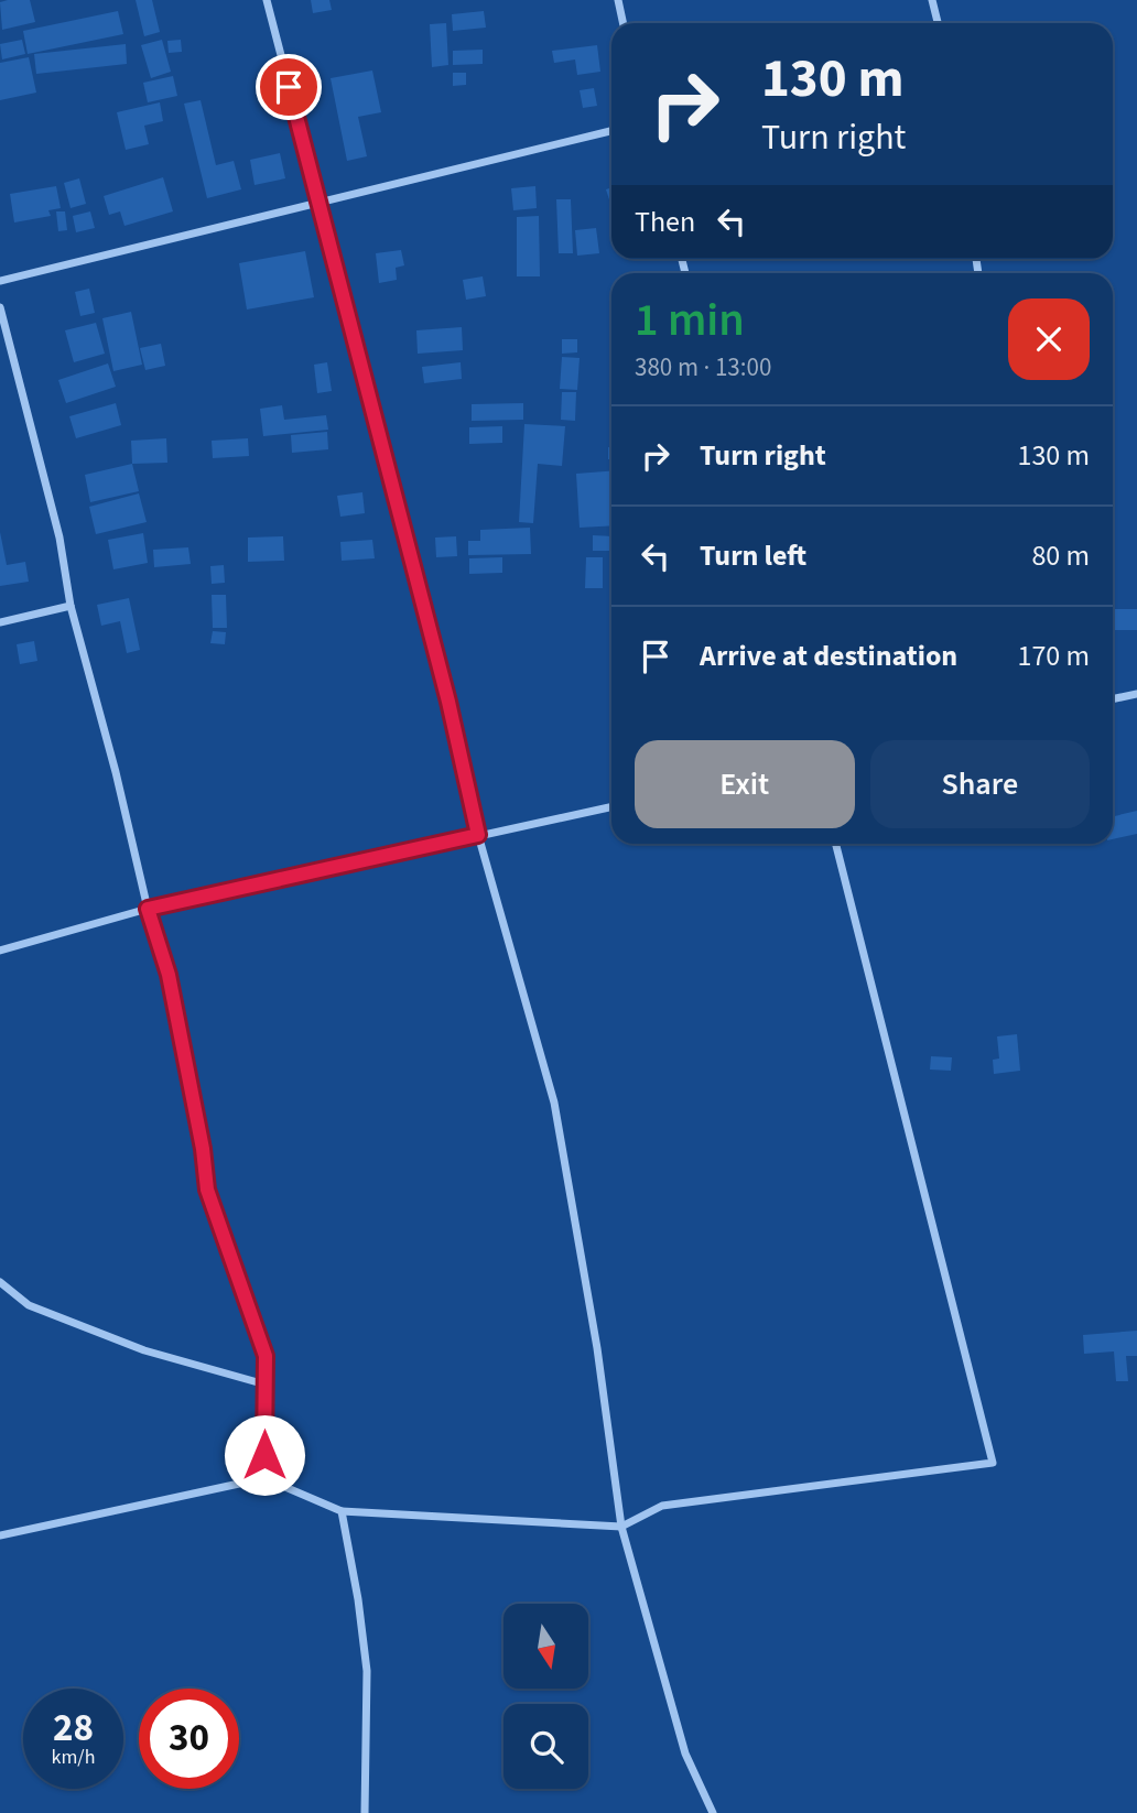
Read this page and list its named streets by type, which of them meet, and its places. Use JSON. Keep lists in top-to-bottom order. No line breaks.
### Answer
{"north":"bottom","page":{"turn":["130 m","Turn right"],"then":"Then","heading":["1 min","380 m · 13:00"],"list":[{"name":"Turn right","value":"130 m"},{"name":"Turn left","value":"80 m"},{"name":"Arrive at destination","value":"170 m"}],"buttons":["Exit","Share"],"speed":"28 km/h","limit":"30"}}
